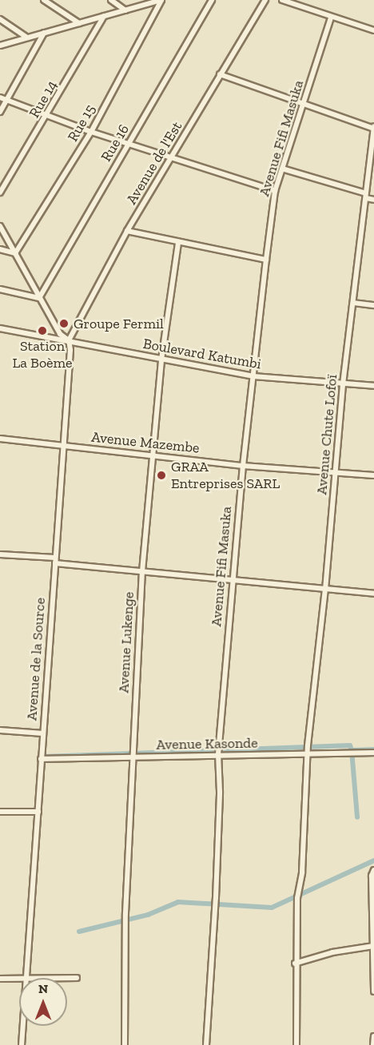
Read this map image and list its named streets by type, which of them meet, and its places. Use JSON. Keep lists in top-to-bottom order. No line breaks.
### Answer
{"streets":{"street":["Rue 14","Rue 15","Avenue Fifi Masuka","Rue 16","Avenue de l'Est","Boulevard Katumbi","Avenue Chute Lofoï","Avenue Mazembe","Avenue Lukenge","Avenue de la Source","Avenue Kasonde"]},"crossings":[["Avenue Fifi Masuka","Boulevard Katumbi"],["Avenue Fifi Masuka","Avenue Mazembe"],["Avenue Fifi Masuka","Avenue Kasonde"],["Avenue de l'Est","Boulevard Katumbi"],["Avenue de l'Est","Avenue de la Source"],["Boulevard Katumbi","Avenue Chute Lofoï"],["Boulevard Katumbi","Avenue Lukenge"],["Boulevard Katumbi","Avenue de la Source"],["Avenue Chute Lofoï","Avenue Mazembe"],["Avenue Chute Lofoï","Avenue Kasonde"],["Avenue Mazembe","Avenue Lukenge"],["Avenue Mazembe","Avenue de la Source"],["Avenue Lukenge","Avenue Kasonde"],["Avenue de la Source","Avenue Kasonde"]],"places":["Groupe Fermil","Station La Boème","GRAA Entreprises SARL"],"north":"top"}
